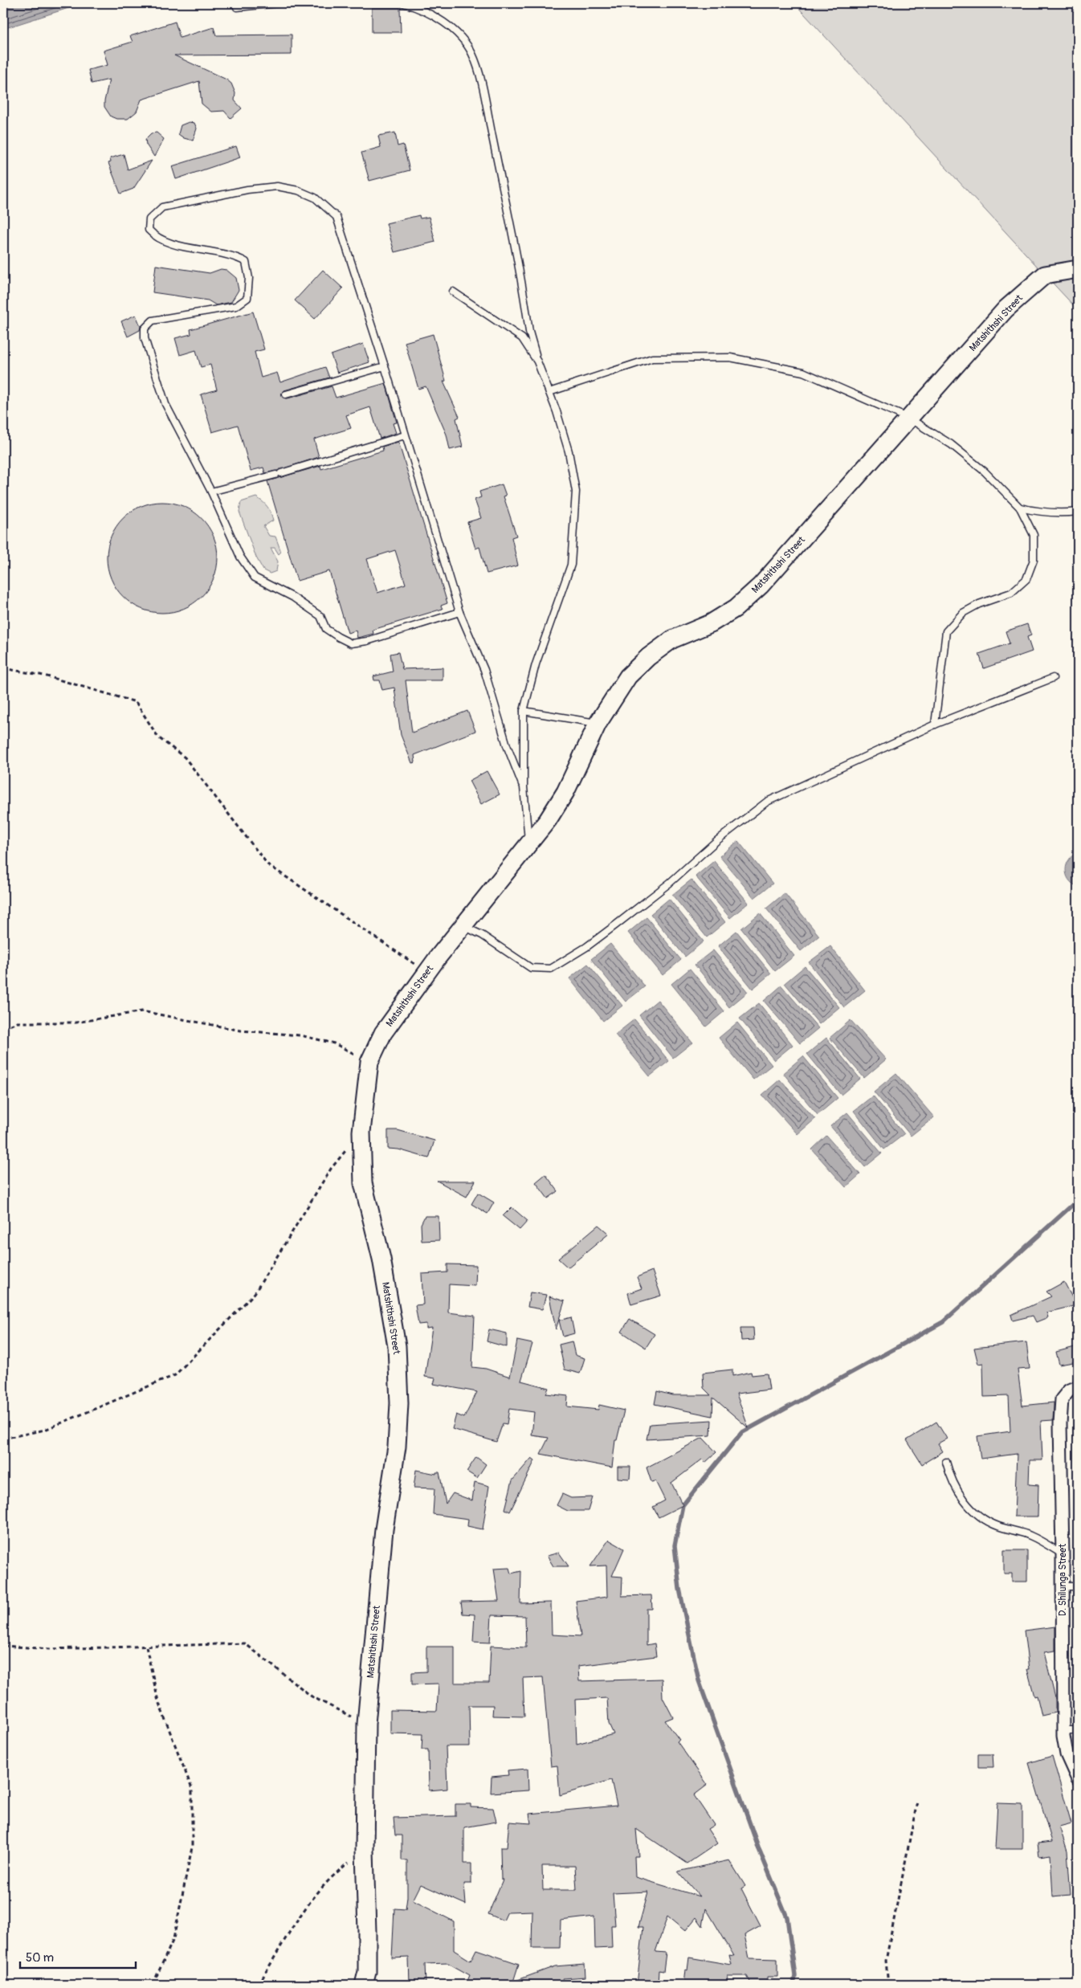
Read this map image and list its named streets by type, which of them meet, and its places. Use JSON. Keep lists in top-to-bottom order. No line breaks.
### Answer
{"streets":{"main road":["Matshithshi Street"],"street":["D. Shilunga Street"]},"scale_bar":"50 m"}
